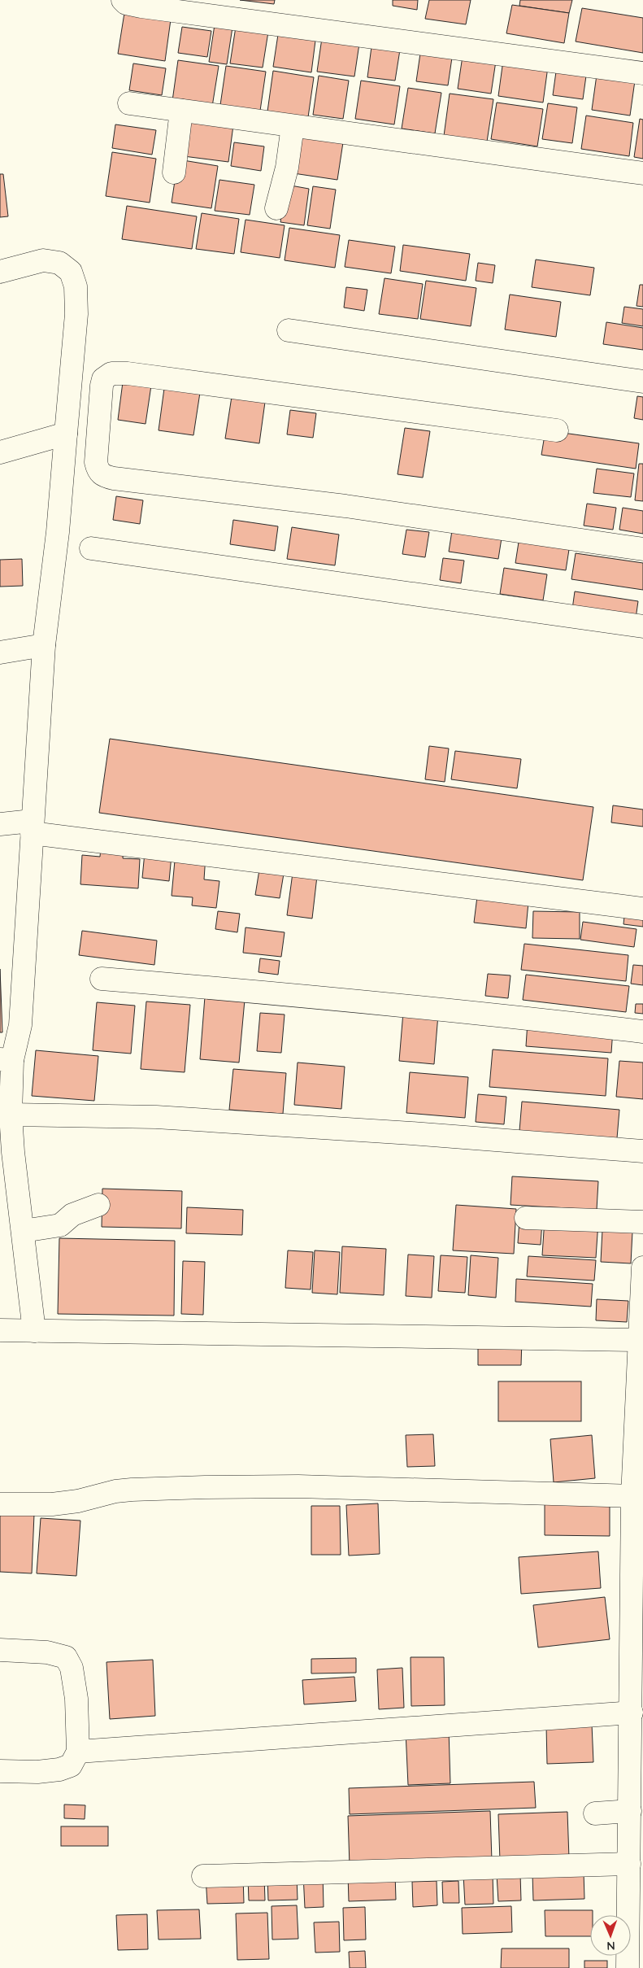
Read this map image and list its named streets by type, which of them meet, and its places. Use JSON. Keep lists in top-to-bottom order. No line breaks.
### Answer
{"north":"bottom"}
